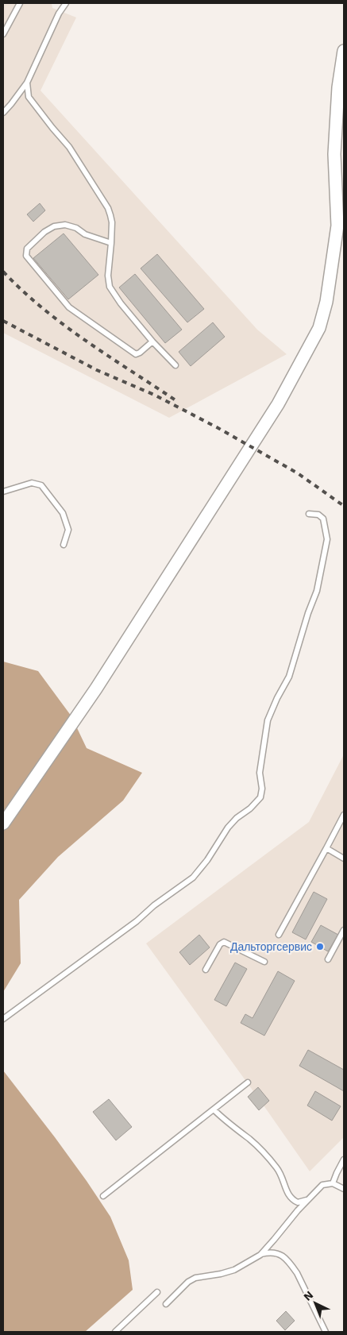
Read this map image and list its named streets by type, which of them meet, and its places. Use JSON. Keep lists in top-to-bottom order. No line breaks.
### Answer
{"places":["Дальторгсервис"],"north":"top left"}
